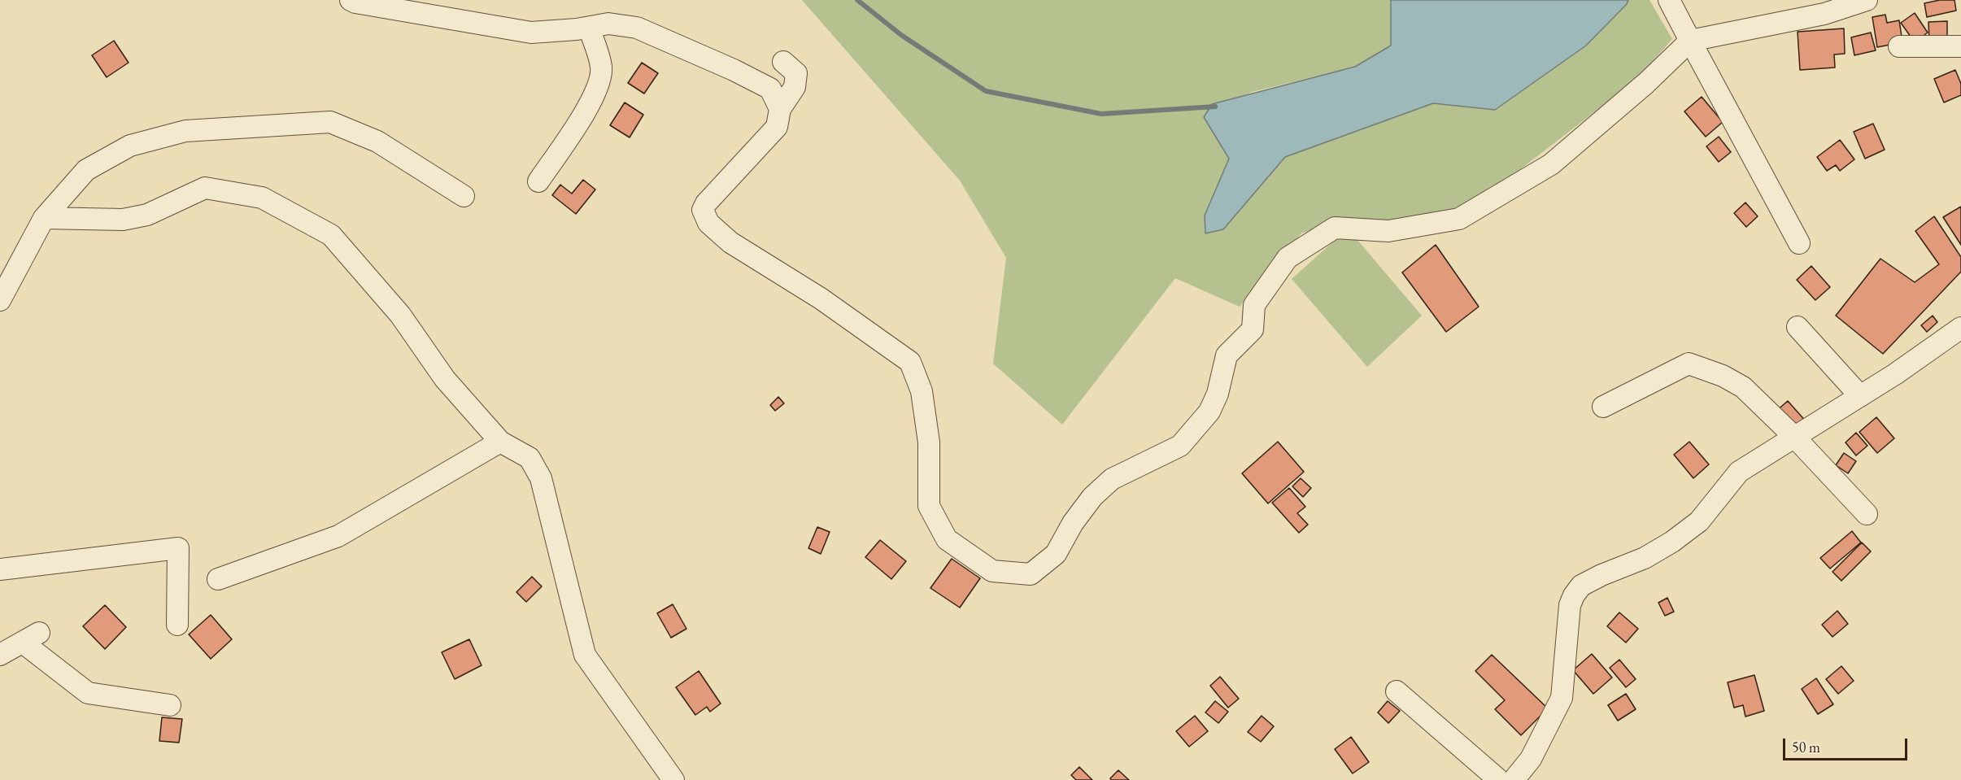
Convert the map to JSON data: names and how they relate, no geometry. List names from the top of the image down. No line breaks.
{"scale_bar":"50 m"}
